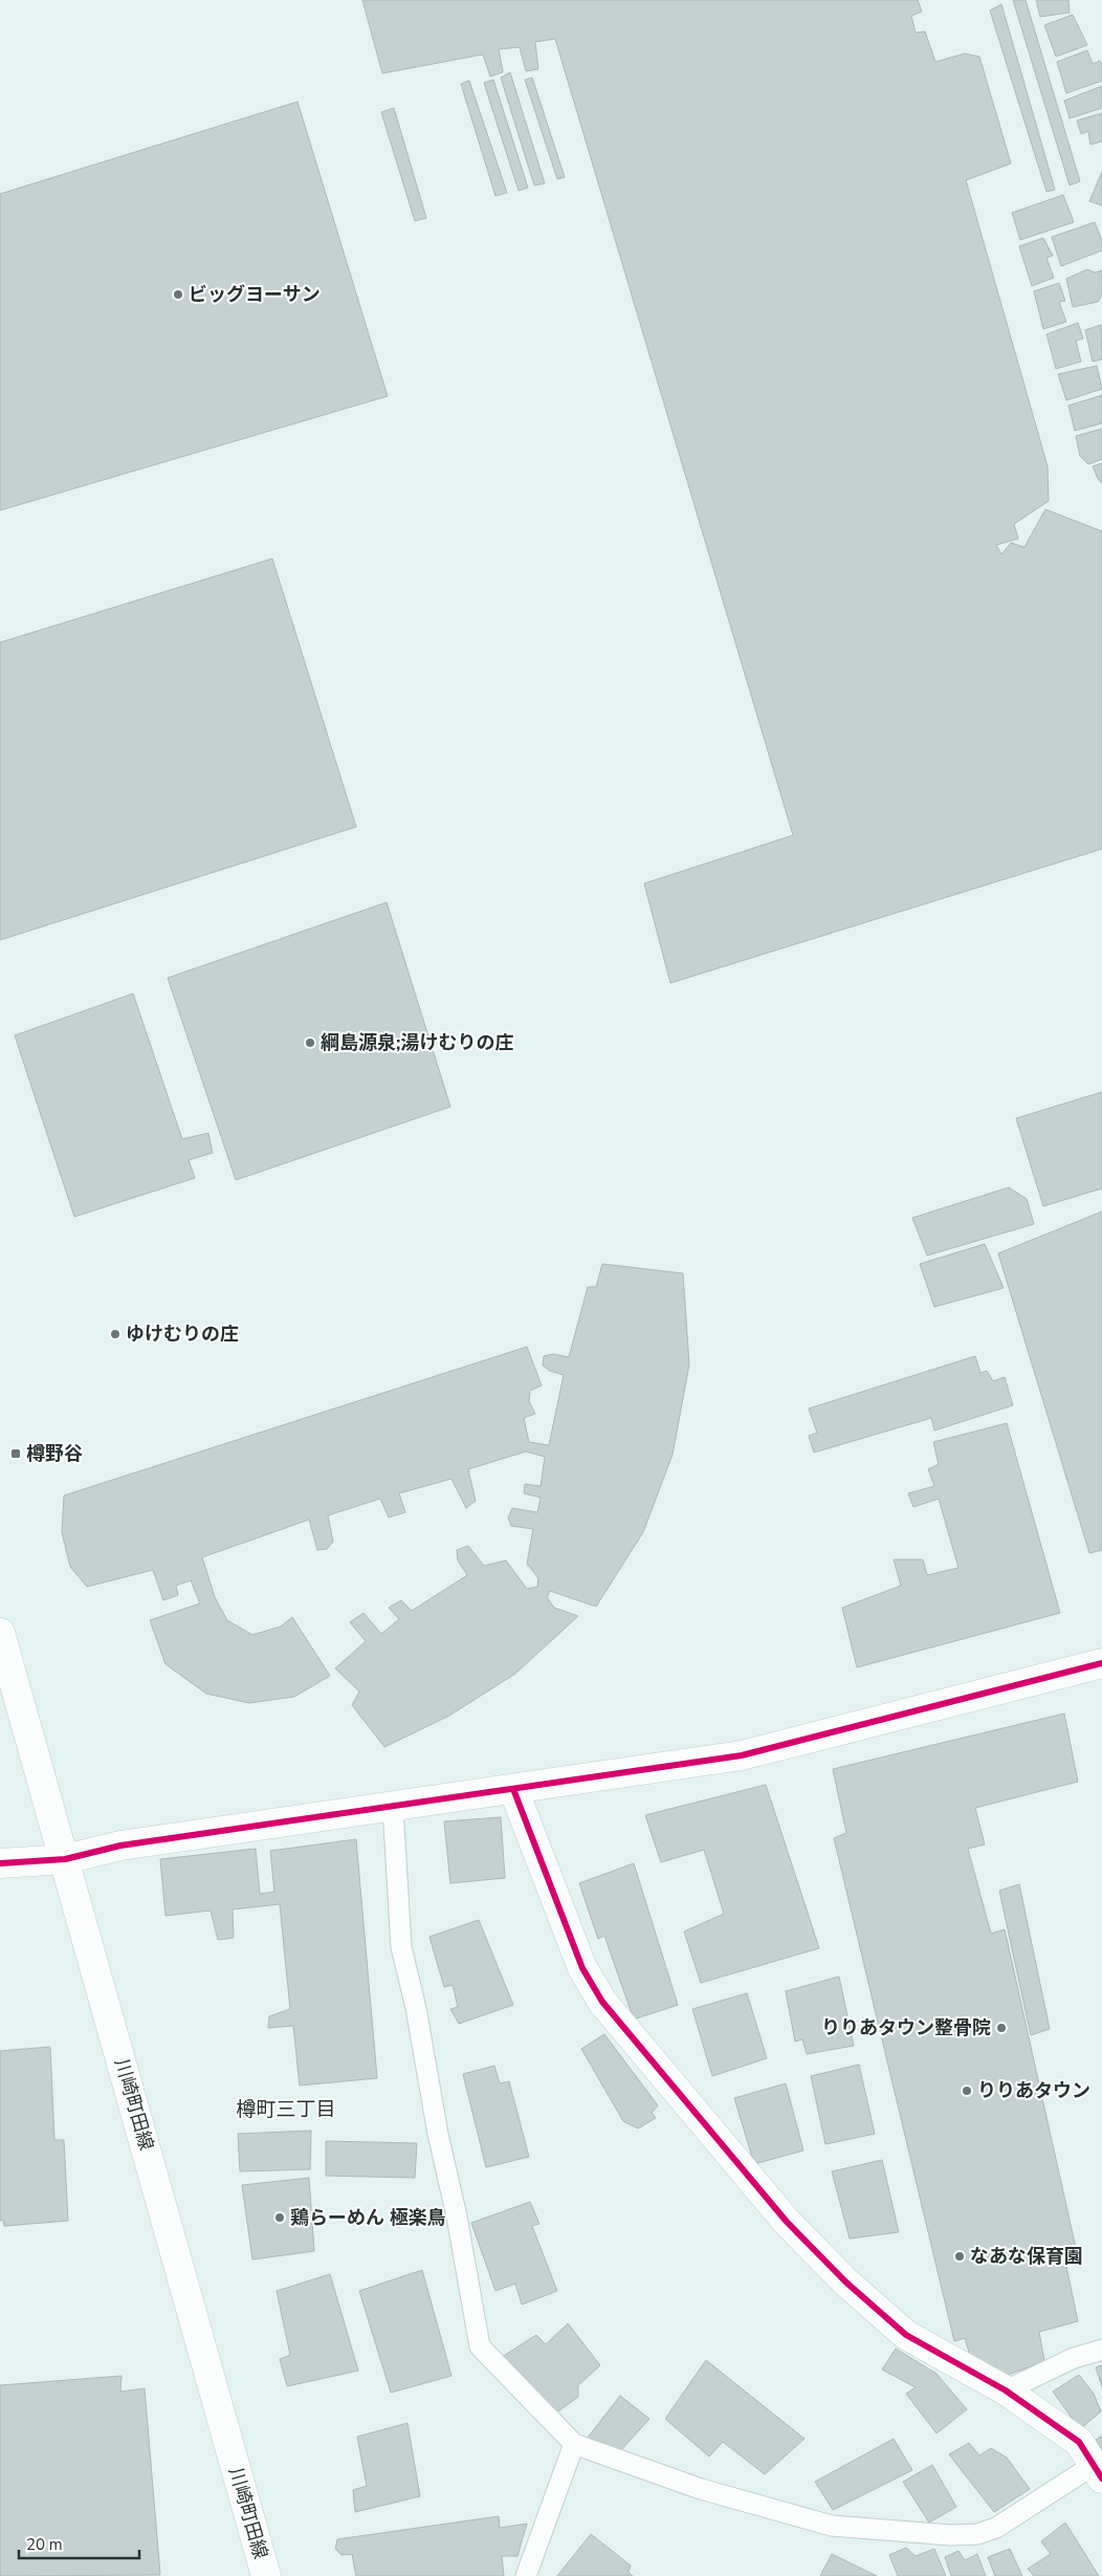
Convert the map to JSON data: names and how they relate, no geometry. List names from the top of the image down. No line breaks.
{"streets":{"street":["川崎町田線"]},"districts":["樽町三丁目"],"places":{"other":["ビッグヨーサン","綱島源泉;湯けむりの庄","ゆけむりの庄","りりあタウン整骨院","りりあタウン","鶏らーめん 極楽鳥","なあな保育園"],"transit":["樽野谷"]},"scale_bar":"20 m"}
